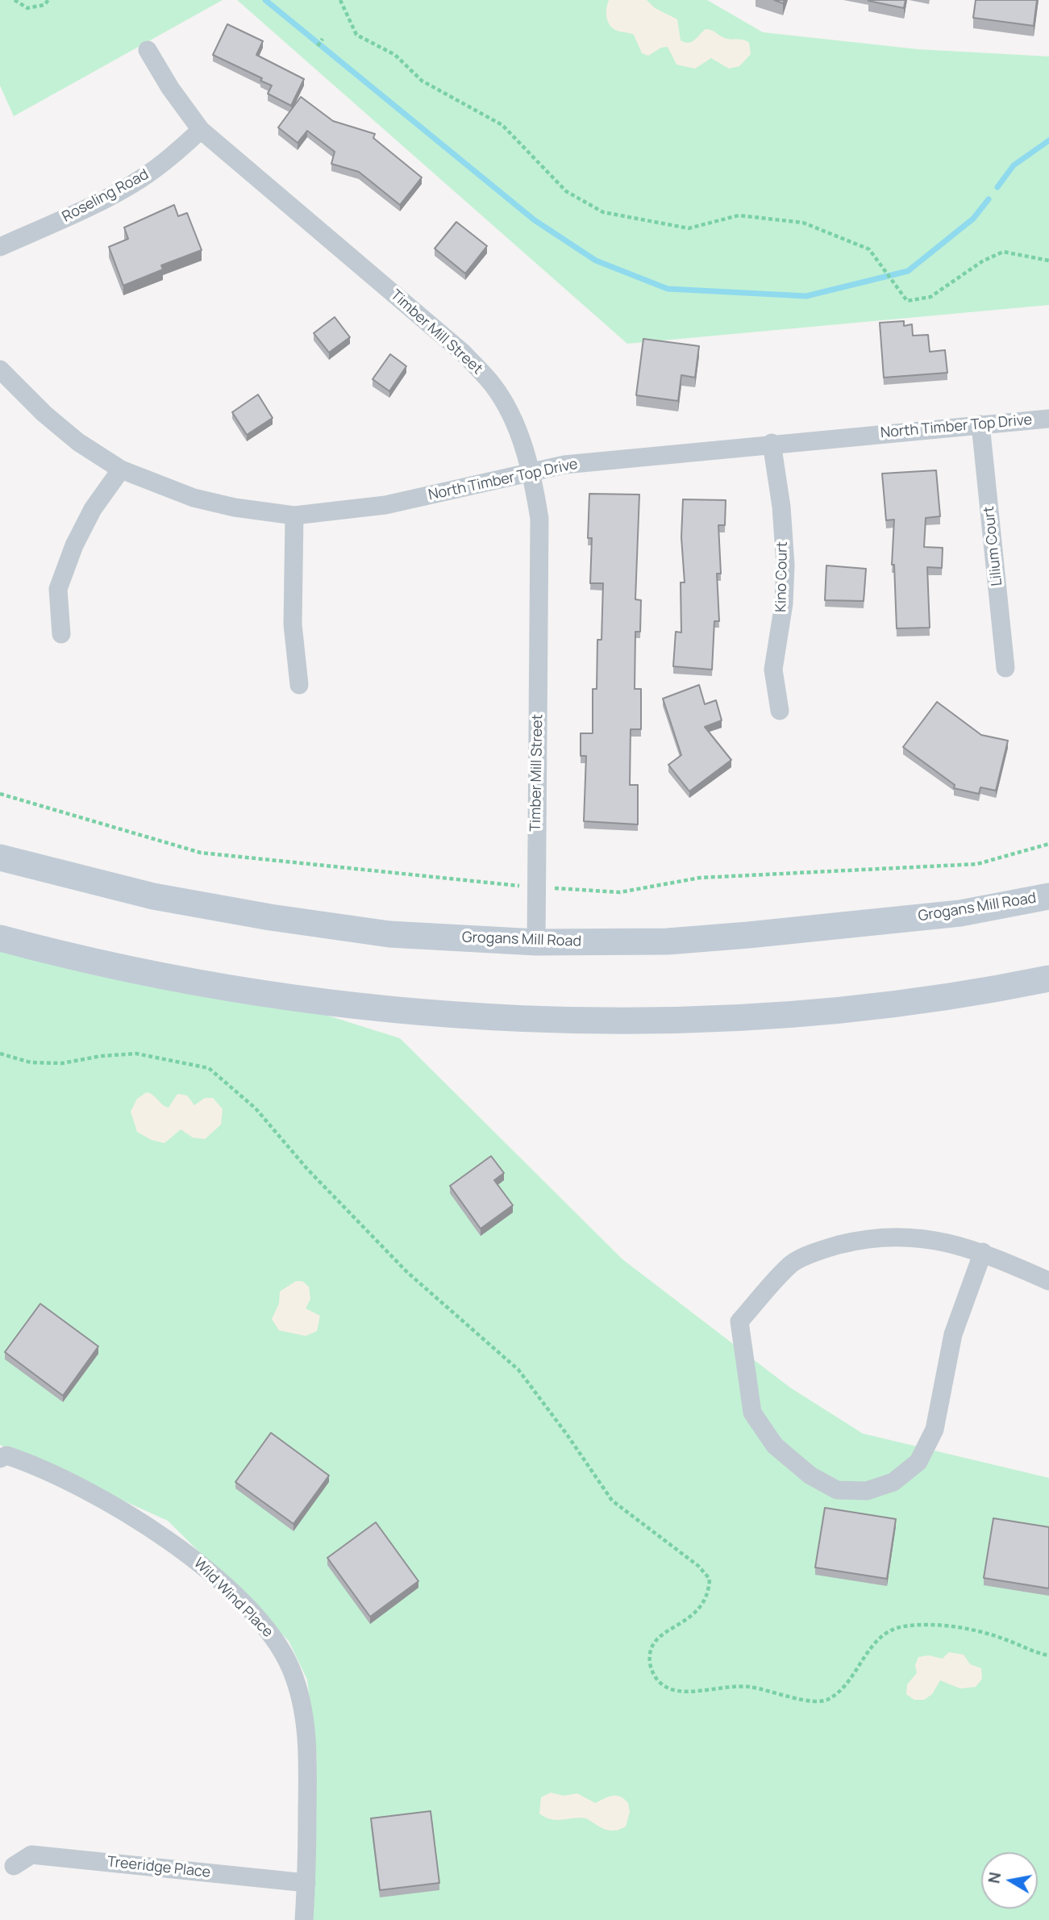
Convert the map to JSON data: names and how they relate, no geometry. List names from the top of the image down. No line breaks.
{"streets":{"main road":["Grogans Mill Road"],"street":["Roseling Road","Timber Mill Street","North Timber Top Drive","Lilium Court","Kino Court","Wild Wind Place","Treeridge Place"]},"crossings":[["Roseling Road","Timber Mill Street"],["Timber Mill Street","North Timber Top Drive"],["Timber Mill Street","Grogans Mill Road"],["North Timber Top Drive","Lilium Court"],["North Timber Top Drive","Kino Court"],["Wild Wind Place","Treeridge Place"]],"north":"left"}
